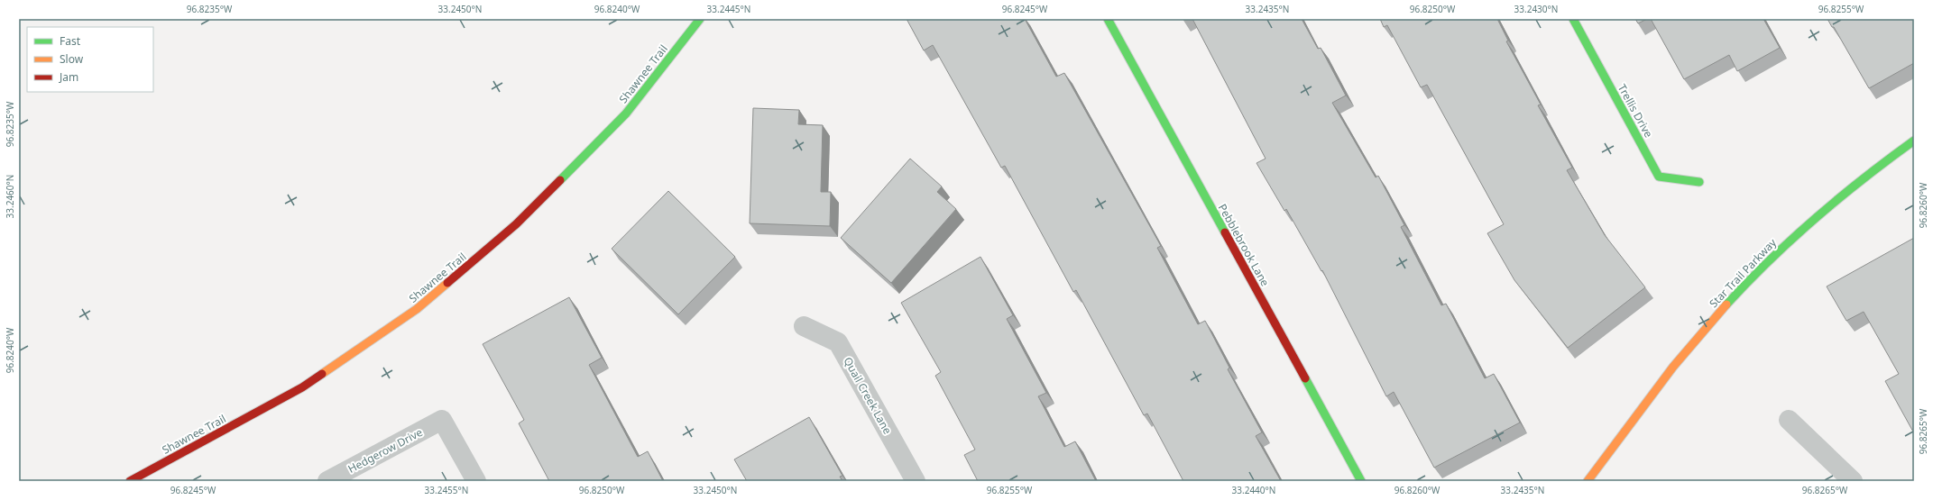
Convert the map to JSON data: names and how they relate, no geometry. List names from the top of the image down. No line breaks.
{"streets":{"street":["Shawnee Trail","Trellis Drive","Pebblebrook Lane","Star Trail Parkway","Quail Creek Lane","Hedgerow Drive"]},"legend":["Fast","Slow","Jam"],"coordinates":["96.8235°W","33.2450°N","96.8240°W","33.2445°N","96.8245°W","33.2435°N","96.8250°W","33.2430°N","96.8255°W","33.2460°N","96.8260°W","96.8265°W","33.2455°N","33.2440°N"]}
